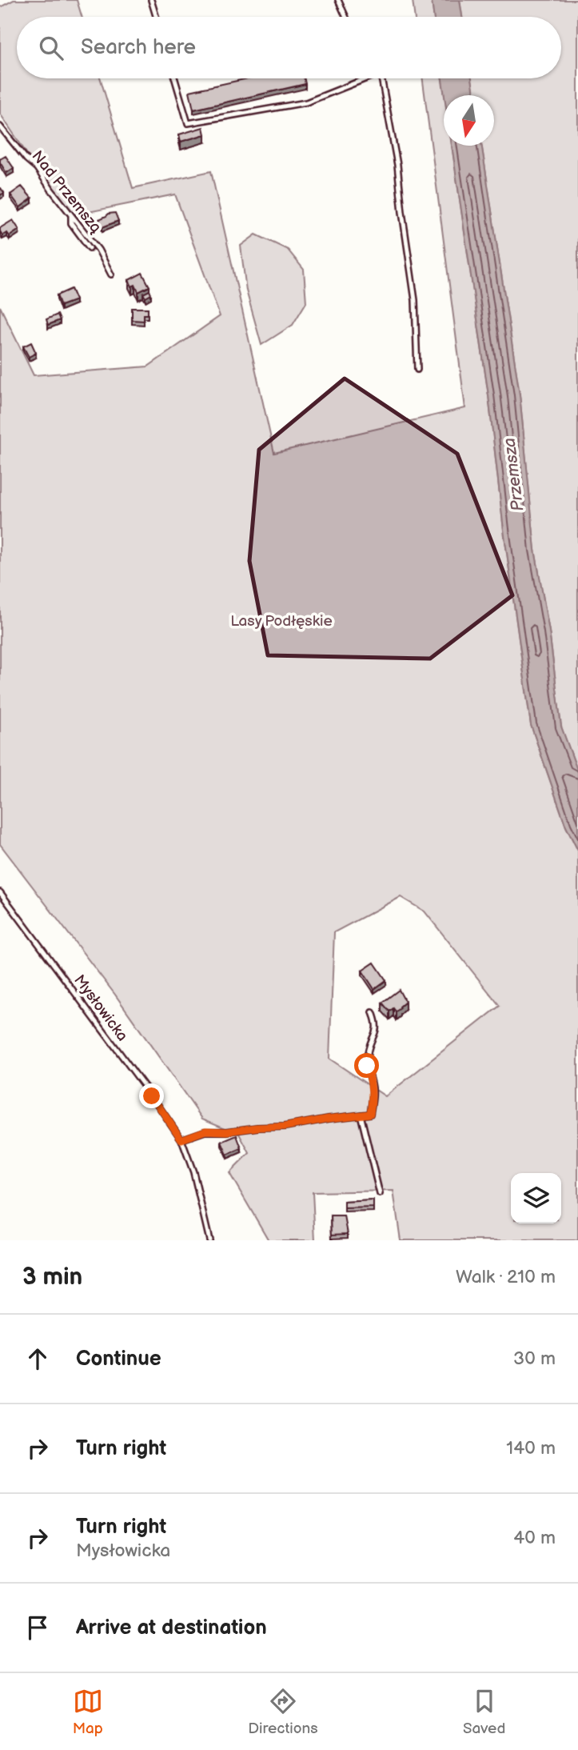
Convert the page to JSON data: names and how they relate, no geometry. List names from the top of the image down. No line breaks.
{"streets":{"lane":["Nad Przemszą","Mysłowicka"]},"water":["Przemsza"],"parks":["Lasy Podłęskie"],"north":"bottom","page":{"search":"Search here","heading":["3 min","Walk · 210 m"],"list":[["Continue","30 m"],["Turn right","140 m"],["Turn right","Mysłowicka","40 m"],"Arrive at destination"],"nav":["Map","Directions","Saved"]}}
